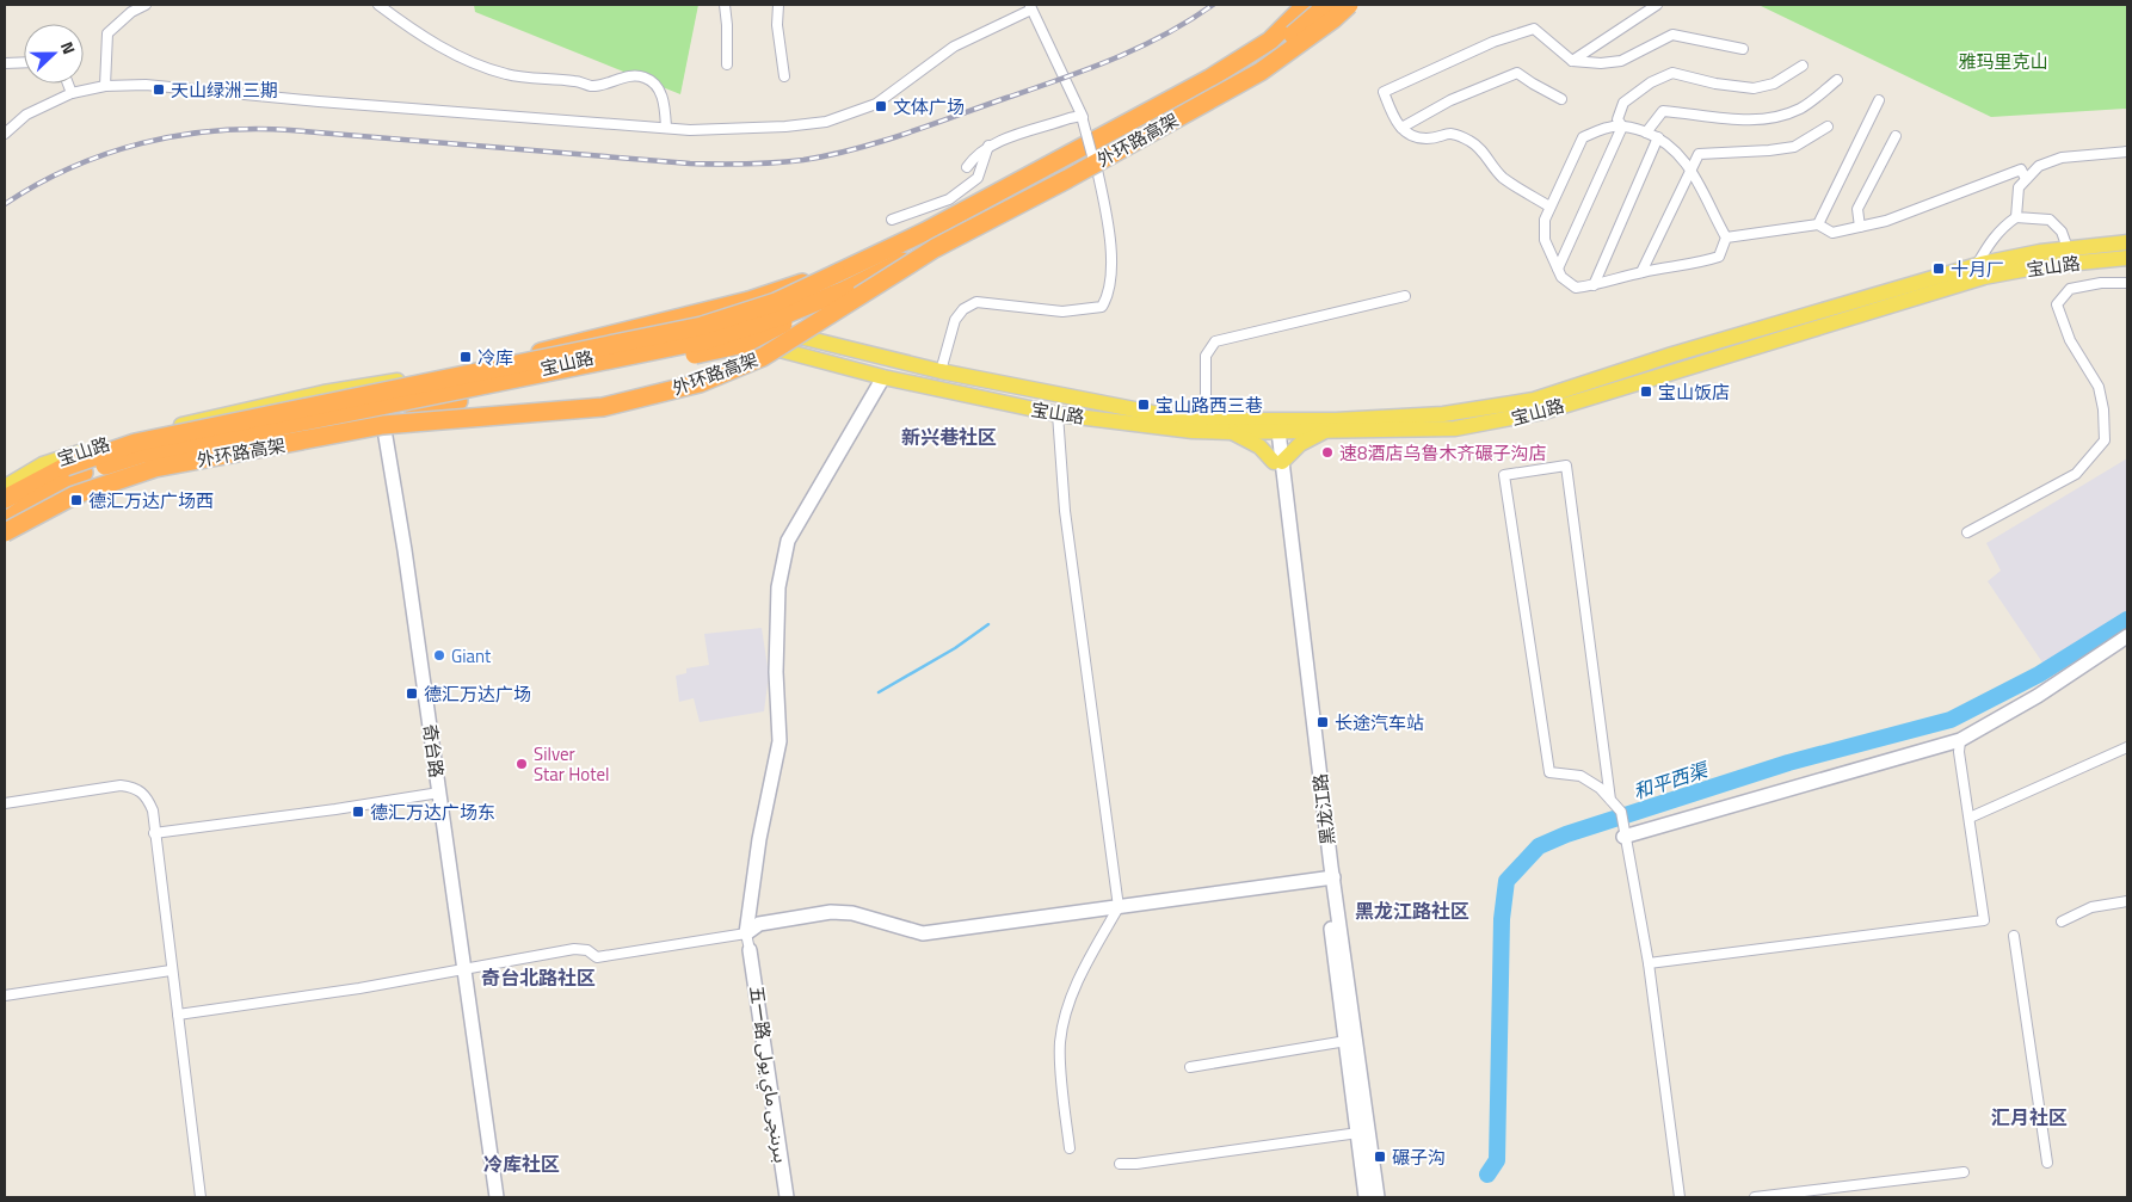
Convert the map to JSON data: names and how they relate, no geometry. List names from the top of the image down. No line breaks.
{"streets":{"highway":["外环路高架"],"main road":["宝山路"],"street":["奇台路","黑龙江路","五一路 بىرىنچى ماي يولى"]},"crossings":[["宝山路","奇台路"],["宝山路","黑龙江路"]],"districts":["新兴巷社区","黑龙江路社区","奇台北路社区","汇月社区","冷库社区"],"water":["和平西渠"],"parks":["雅玛里克山"],"places":{"transit":["天山绿洲三期","文体广场","十月厂","冷库","宝山饭店","宝山路西三巷","德汇万达广场西","德汇万达广场","长途汽车站","德汇万达广场东","碾子沟"],"other":["速8酒店乌鲁木齐碾子沟店","Giant","Silver Star Hotel"]},"north":"right"}
